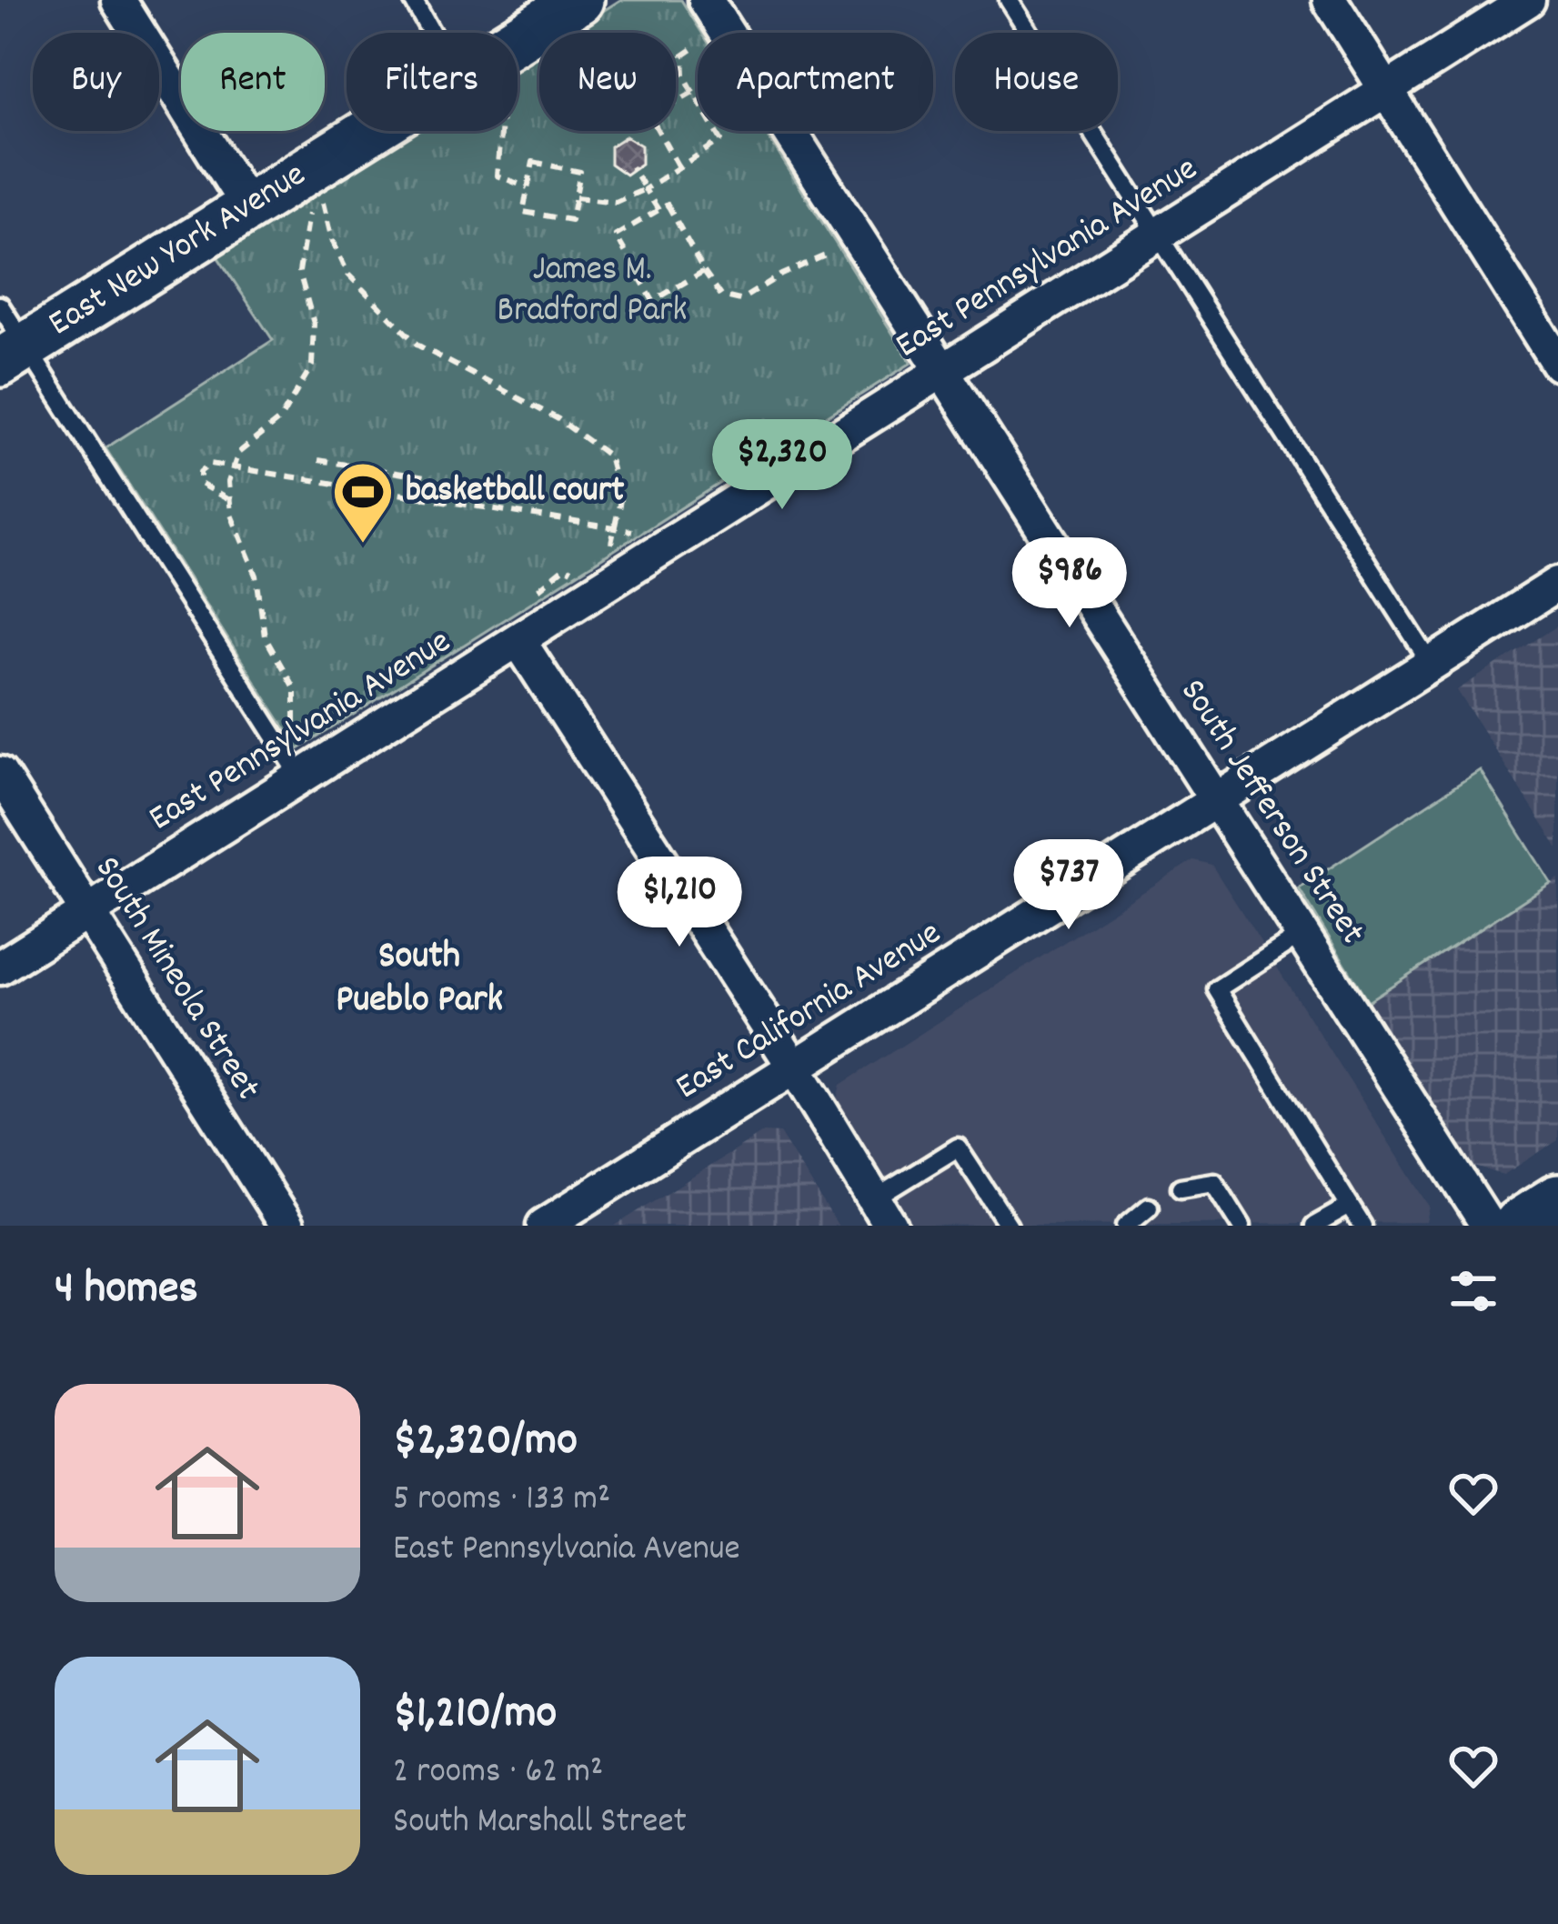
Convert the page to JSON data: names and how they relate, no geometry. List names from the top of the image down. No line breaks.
{"streets":{"street":["East New York Avenue","East Pennsylvania Avenue","South Jefferson Street","South Mineola Street","East California Avenue"]},"crossings":[["East Pennsylvania Avenue","South Jefferson Street"],["East Pennsylvania Avenue","South Mineola Street"],["South Jefferson Street","East California Avenue"]],"districts":["South Pueblo Park"],"parks":["James M. Bradford Park"],"places":{"sports":["basketball court"]},"page":{"chip":["Buy","Rent","Filters","New","Apartment","House"],"price":["$2,320","$986","$737","$1,210"],"heading":"4 homes","list":[{"name":"$2,320/mo","note":"5 rooms · 133 m² · East Pennsylvania Avenue"},{"name":"$1,210/mo","note":"2 rooms · 62 m² · South Marshall Street"}]}}
